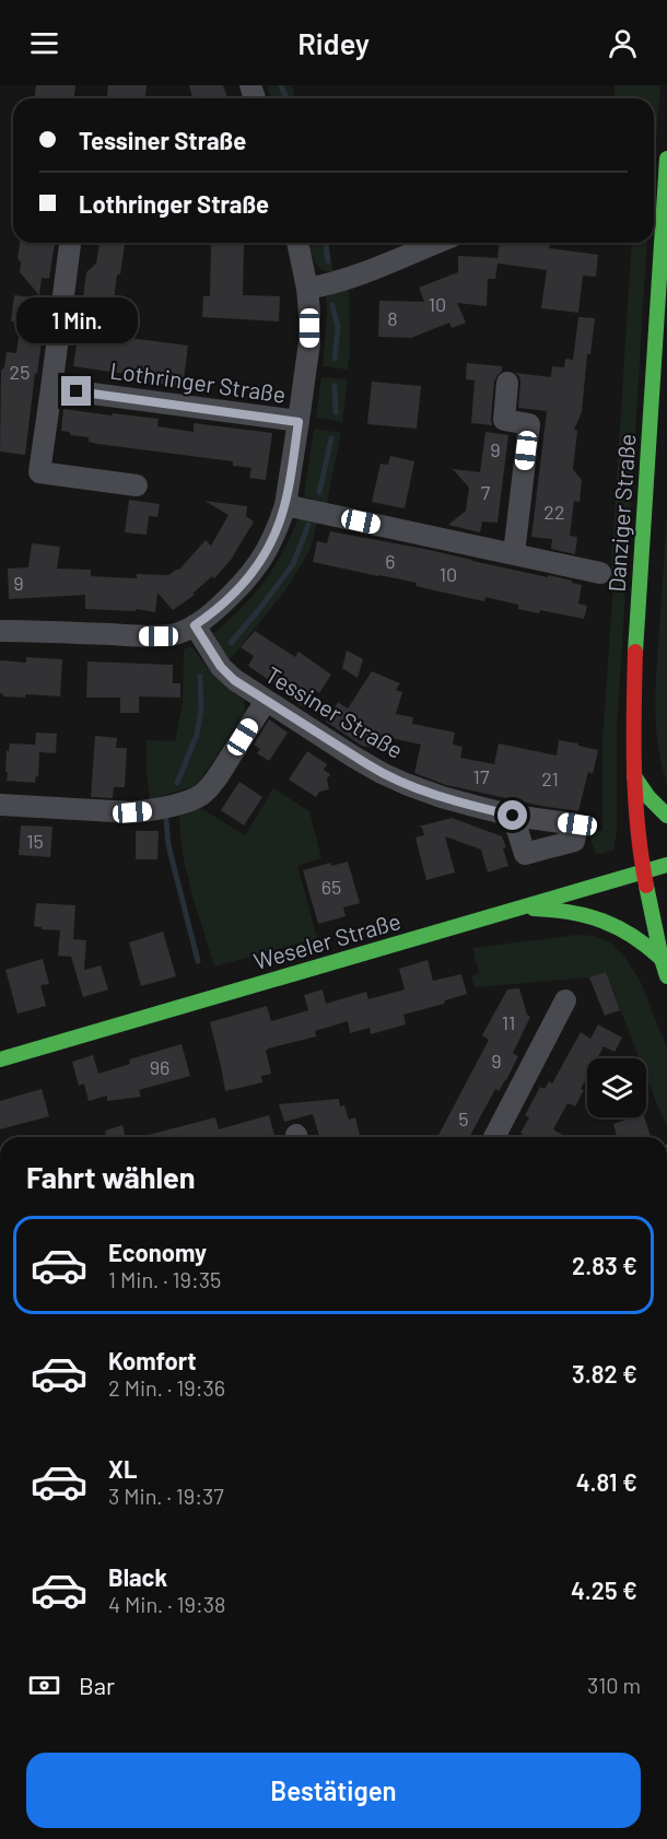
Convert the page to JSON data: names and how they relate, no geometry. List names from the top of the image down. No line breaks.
{"streets":{"main road":["Danziger Straße","Weseler Straße"],"street":["Lothringer Straße","Tessiner Straße"]},"crossings":[["Danziger Straße","Weseler Straße"]],"house_numbers":["10","8","25","9","7","22","6","10","9","17","21","15","65","11","9","96","5"],"page":{"header":"Ridey","banner":["Tessiner Straße","Lothringer Straße"],"bubble":"1 Min.","heading":"Fahrt wählen","list":[{"name":"Economy","note":"1 Min. · 19:35","value":"2.83 €"},{"name":"Komfort","note":"2 Min. · 19:36","value":"3.82 €"},{"name":"XL","note":"3 Min. · 19:37","value":"4.81 €"},{"name":"Black","note":"4 Min. · 19:38","value":"4.25 €"}],"pay":["Bar","310 m"],"buttons":"Bestätigen"}}
